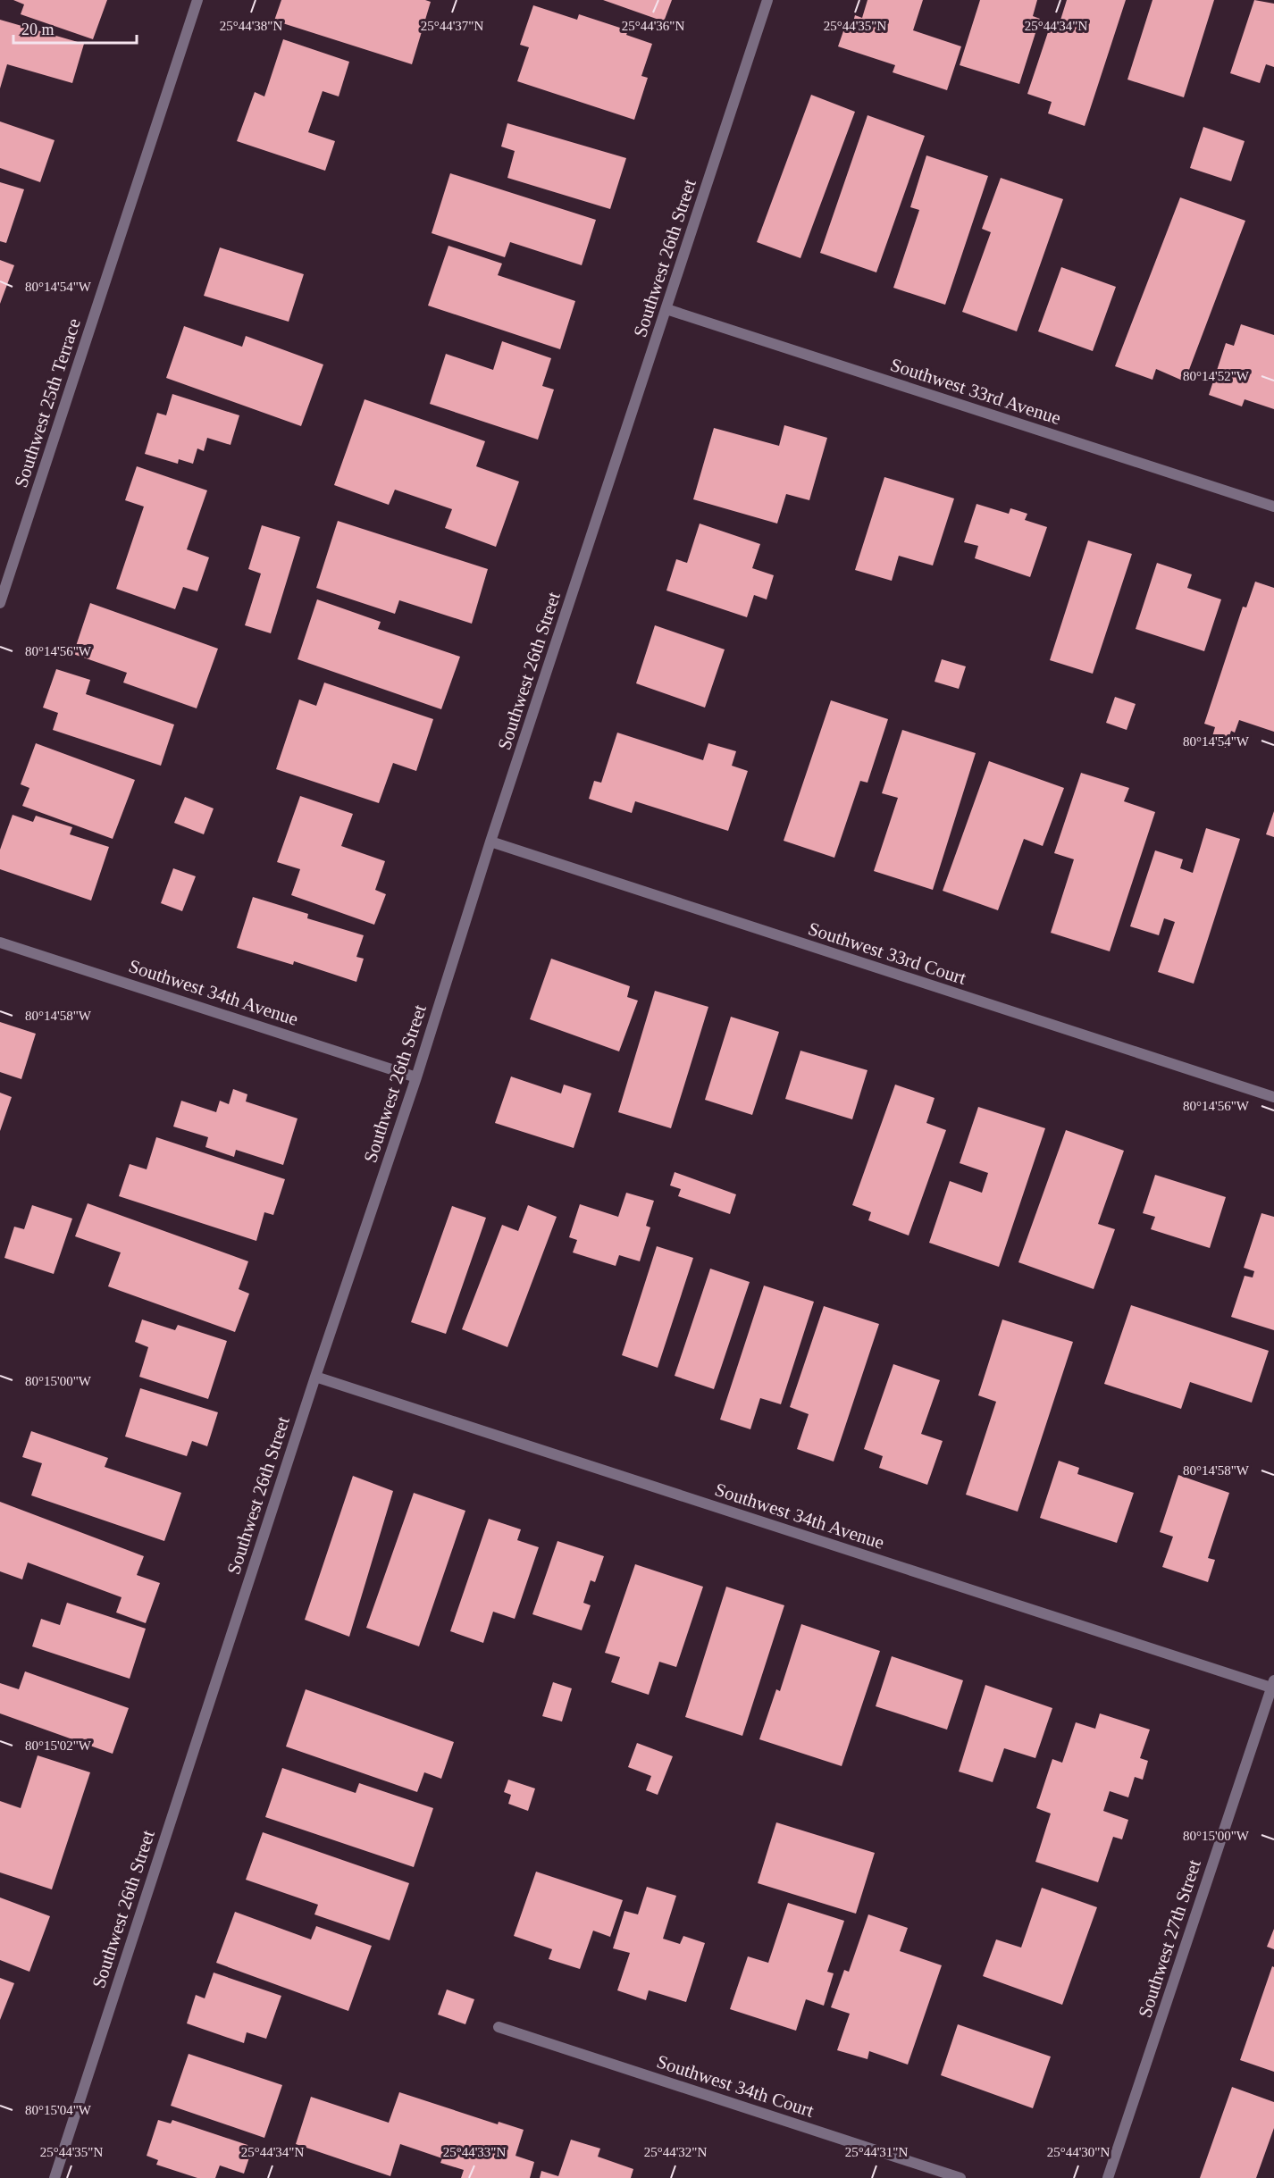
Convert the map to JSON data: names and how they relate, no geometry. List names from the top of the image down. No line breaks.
{"streets":{"street":["Southwest 26th Street","Southwest 33rd Avenue","Southwest 25th Terrace","Southwest 33rd Court","Southwest 34th Avenue","Southwest 27th Street","Southwest 34th Court"]},"crossings":[["Southwest 26th Street","Southwest 33rd Avenue"],["Southwest 26th Street","Southwest 33rd Court"],["Southwest 26th Street","Southwest 34th Avenue"],["Southwest 34th Avenue","Southwest 27th Street"]],"scale_bar":"20 m","coordinates":["25°44'38\"N","25°44'37\"N","25°44'36\"N","25°44'35\"N","25°44'34\"N","80°14'54\"W","80°14'52\"W","80°14'56\"W","80°14'58\"W","80°15'00\"W","80°15'02\"W","80°15'04\"W","25°44'33\"N","25°44'32\"N","25°44'31\"N","25°44'30\"N"]}
